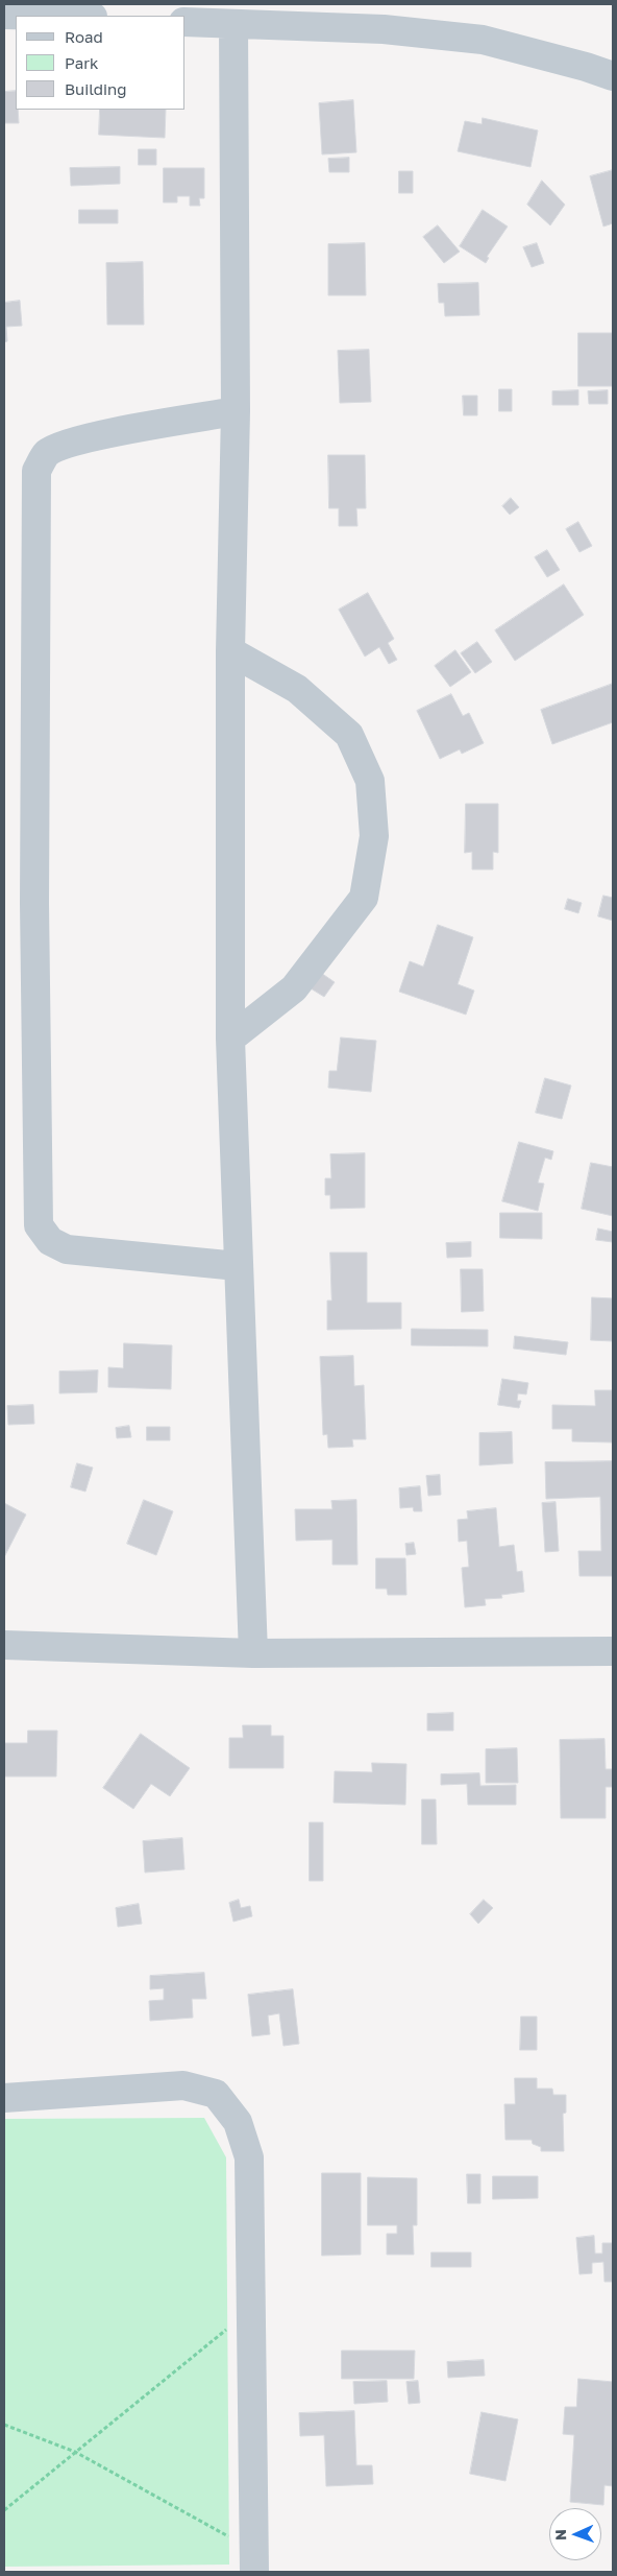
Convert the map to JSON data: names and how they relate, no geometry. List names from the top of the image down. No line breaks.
{"legend":["Road","Park","Building"],"north":"left"}
